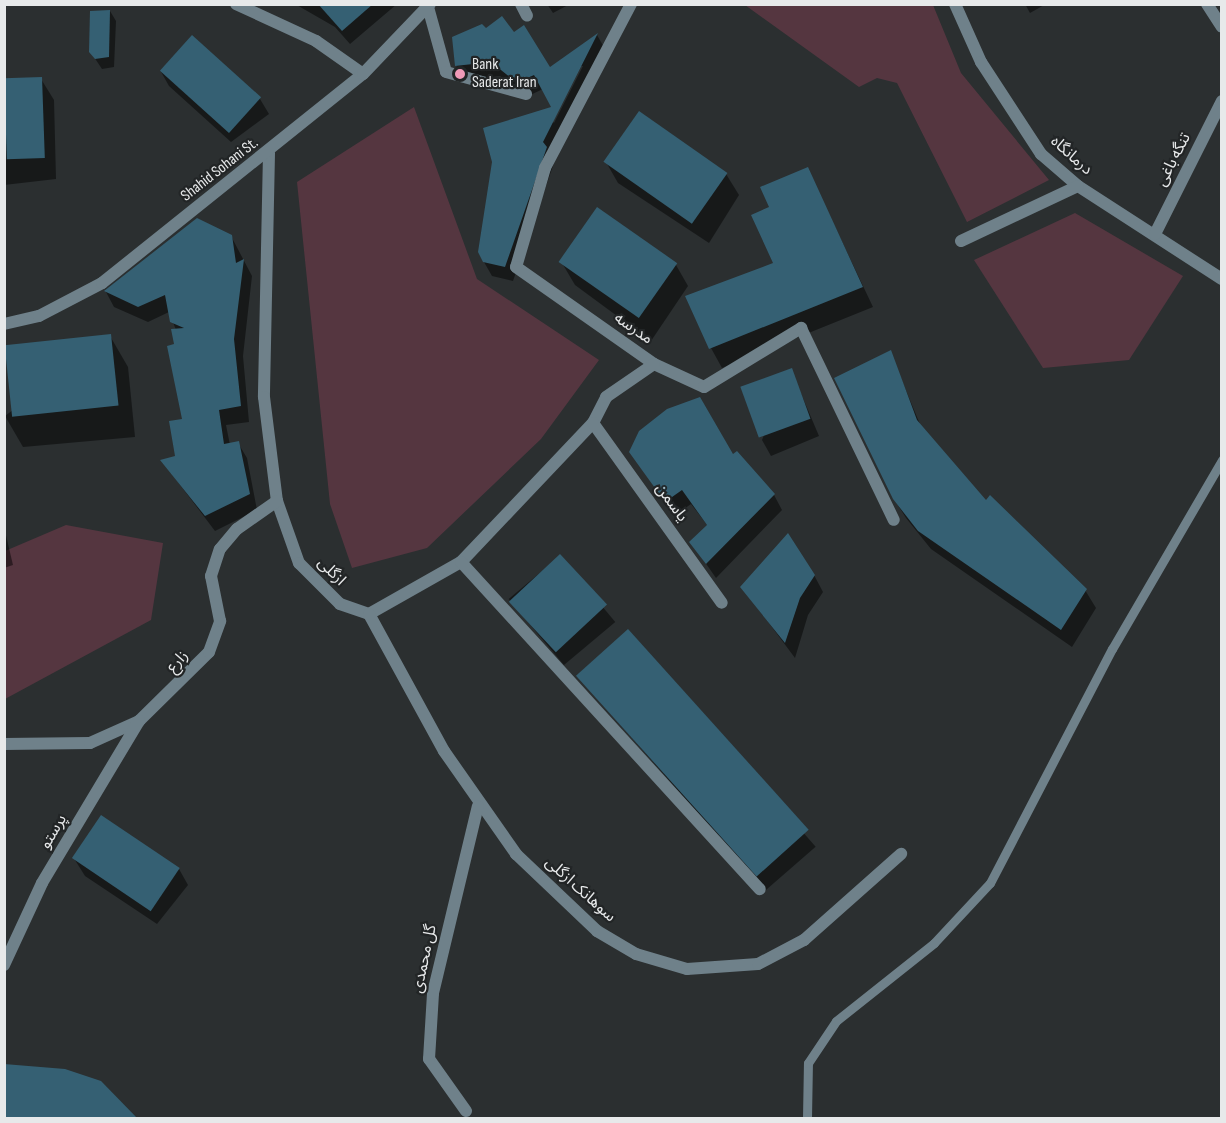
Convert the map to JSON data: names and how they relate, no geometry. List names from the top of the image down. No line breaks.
{"streets":{"street":["درمانگاه","تنگه باغی","Shahid Sohani St.","مدرسه","یاسمن","ازگلی","زارع","پرستو","سوهانک ازگلی","گل محمدی"]},"crossings":[["درمانگاه","تنگه باغی"],["Shahid Sohani St.","ازگلی"],["ازگلی","زارع"],["ازگلی","سوهانک ازگلی"],["زارع","پرستو"],["سوهانک ازگلی","گل محمدی"]],"places":["Bank Saderat Iran"]}
